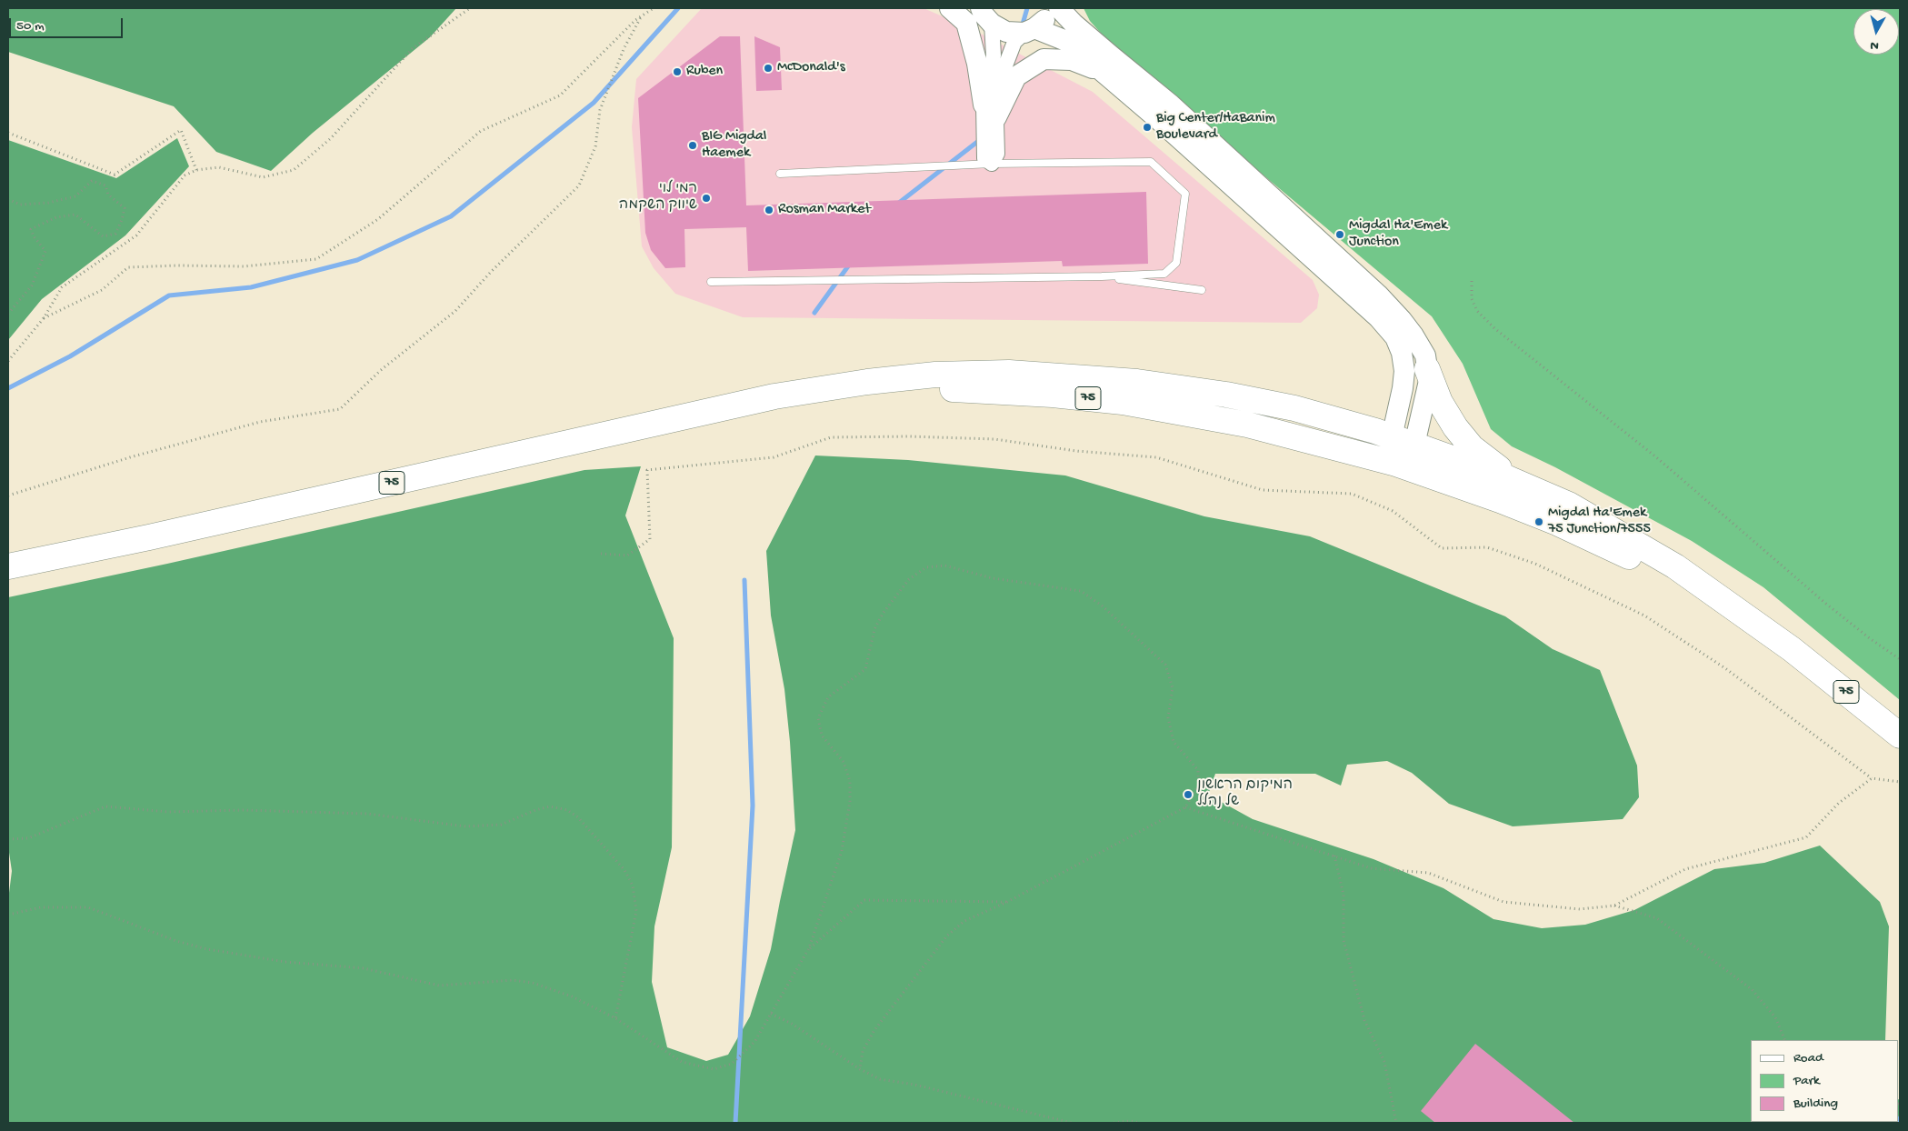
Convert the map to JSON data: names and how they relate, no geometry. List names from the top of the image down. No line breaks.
{"streets":{"highway":["75"]},"places":["McDonald's","Ruben","Big Center/HaBanim Boulevard","BIG Migdal Haemek","רמי לוי שיווק השקמה","Rosman Market","Migdal Ha'Emek Junction","Migdal Ha'Emek 75 Junction/7555","המיקום הראשון של נהלל"],"legend":["Road","Park","Building"],"scale_bar":"50 m","north":"bottom"}
